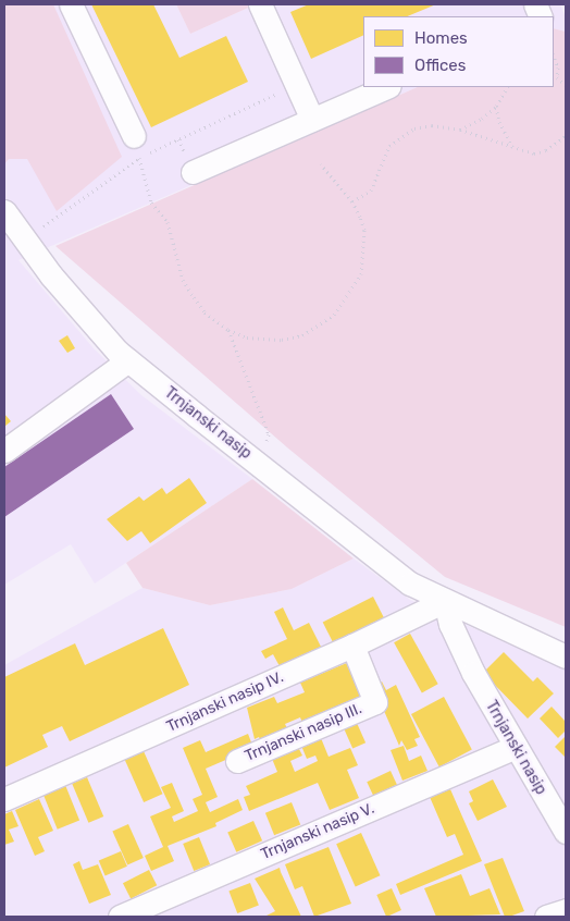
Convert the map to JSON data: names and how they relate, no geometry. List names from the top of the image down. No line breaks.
{"streets":{"street":["Trnjanski nasip","Trnjanski nasip IV.","Trnjanski nasip III.","Trnjanski nasip V."]},"crossings":[["Trnjanski nasip","Trnjanski nasip IV."],["Trnjanski nasip","Trnjanski nasip V."],["Trnjanski nasip IV.","Trnjanski nasip III."]],"legend":["Homes","Offices"]}
